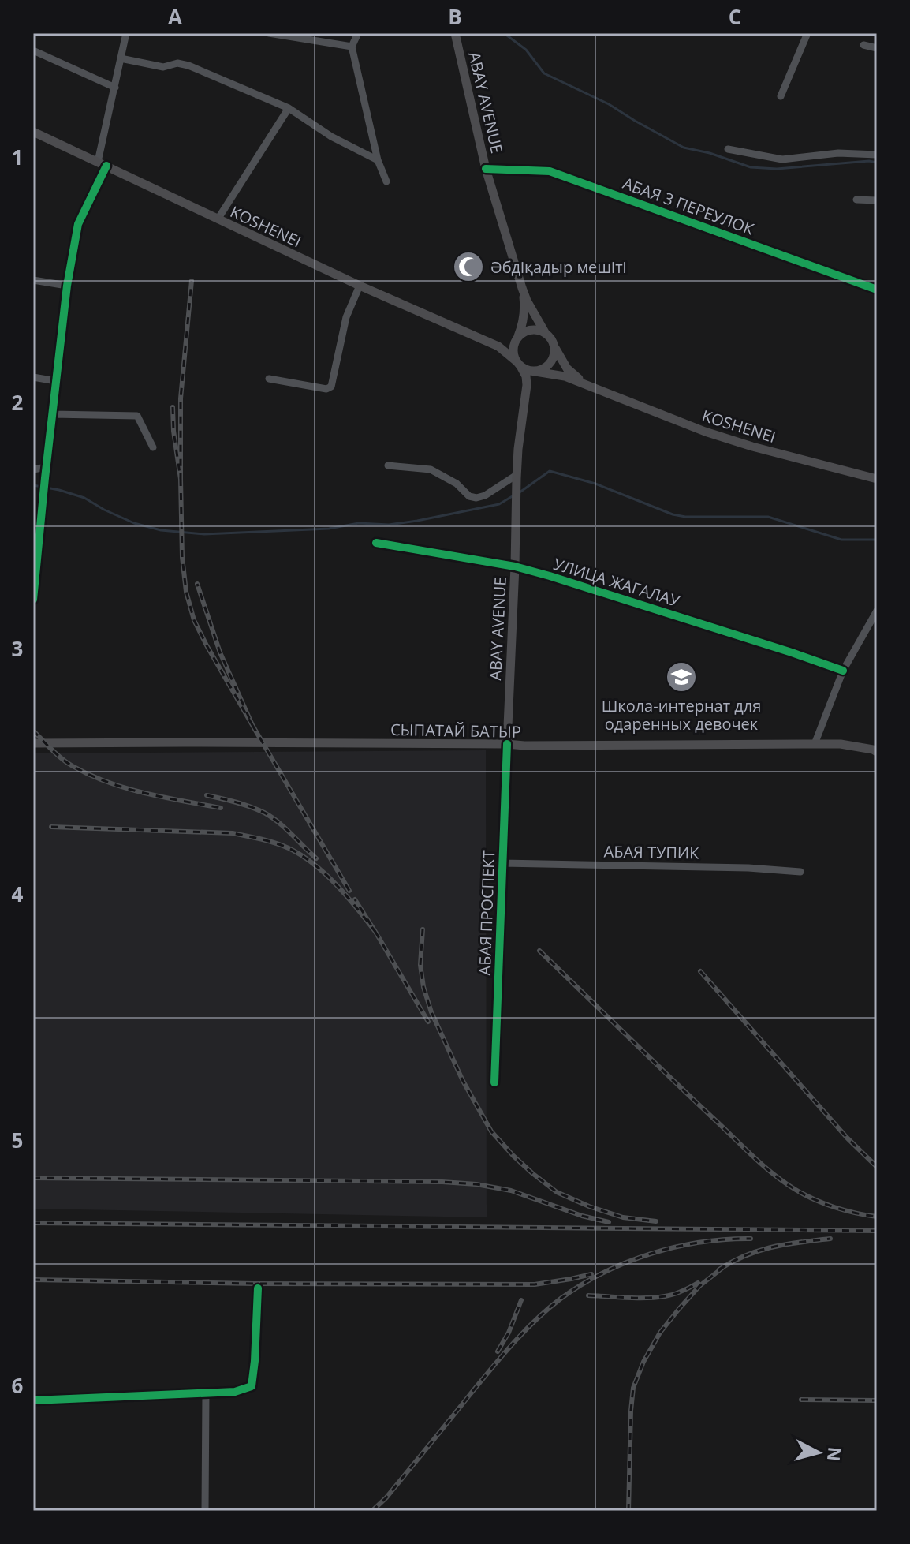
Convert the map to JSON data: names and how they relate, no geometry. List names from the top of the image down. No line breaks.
{"streets":{"main road":["ABAY AVENUE","KOSHENEI","СЫПАТАЙ БАТЫР"],"street":["АБАЯ 3 ПЕРЕУЛОК","УЛИЦА ЖАГАЛАУ","АБАЯ ТУПИК","АБАЯ ПРОСПЕКТ"]},"crossings":[["ABAY AVENUE","АБАЯ 3 ПЕРЕУЛОК"],["ABAY AVENUE","УЛИЦА ЖАГАЛАУ"],["ABAY AVENUE","СЫПАТАЙ БАТЫР"],["ABAY AVENUE","АБАЯ ПРОСПЕКТ"],["СЫПАТАЙ БАТЫР","АБАЯ ПРОСПЕКТ"],["АБАЯ ТУПИК","АБАЯ ПРОСПЕКТ"]],"places":{"mosque":["Әбдіқадыр мешіті"],"school or university":["Школа-интернат для одаренных девочек"]},"north":"right","grid":{"columns":["A","B","C"],"rows":["1","2","3","4","5","6"]}}
